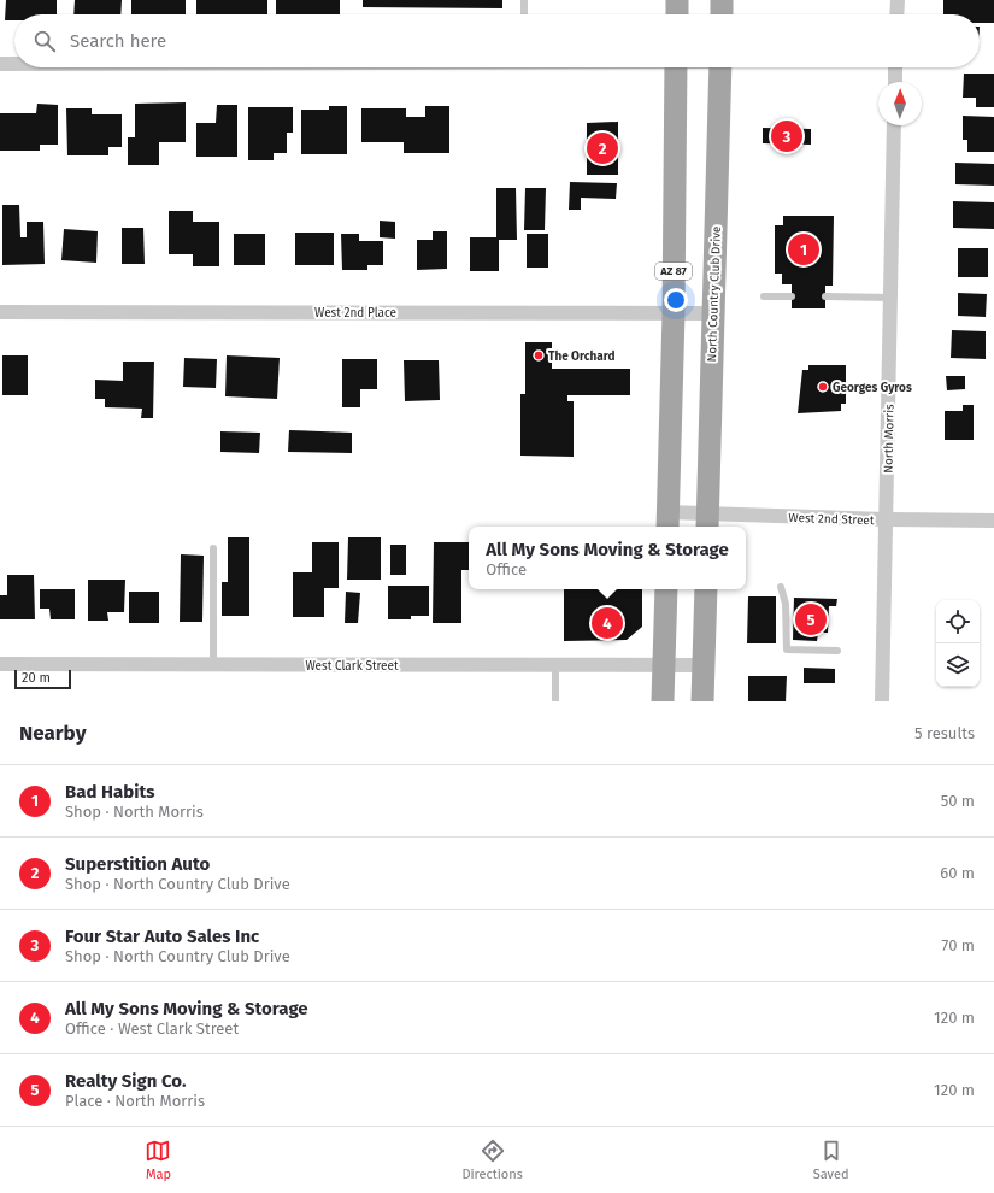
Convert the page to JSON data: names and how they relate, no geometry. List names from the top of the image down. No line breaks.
{"streets":{"main road":["AZ 87","North Country Club Drive"],"street":["West 2nd Place","North Morris","West 2nd Street","West Clark Street"]},"crossings":[["AZ 87","West 2nd Place"],["AZ 87","West 2nd Street"],["North Country Club Drive","West 2nd Place"],["North Country Club Drive","West 2nd Street"],["North Morris","West 2nd Street"]],"places":["The Orchard","Georges Gyros"],"scale_bar":"20 m","north":"top","page":{"search":"Search here","pins":["3","2","1","5","4"],"popup":["All My Sons Moving & Storage","Office"],"scale":"20 m","heading":["Nearby","5 results"],"list":[{"mark":"1","name":"Bad Habits","note":"Shop · North Morris","value":"50 m"},{"mark":"2","name":"Superstition Auto","note":"Shop · North Country Club Drive","value":"60 m"},{"mark":"3","name":"Four Star Auto Sales Inc","note":"Shop · North Country Club Drive","value":"70 m"},{"mark":"4","name":"All My Sons Moving & Storage","note":"Office · West Clark Street","value":"120 m"},{"mark":"5","name":"Realty Sign Co.","note":"Place · North Morris","value":"120 m"}],"nav":["Map","Directions","Saved"]}}
